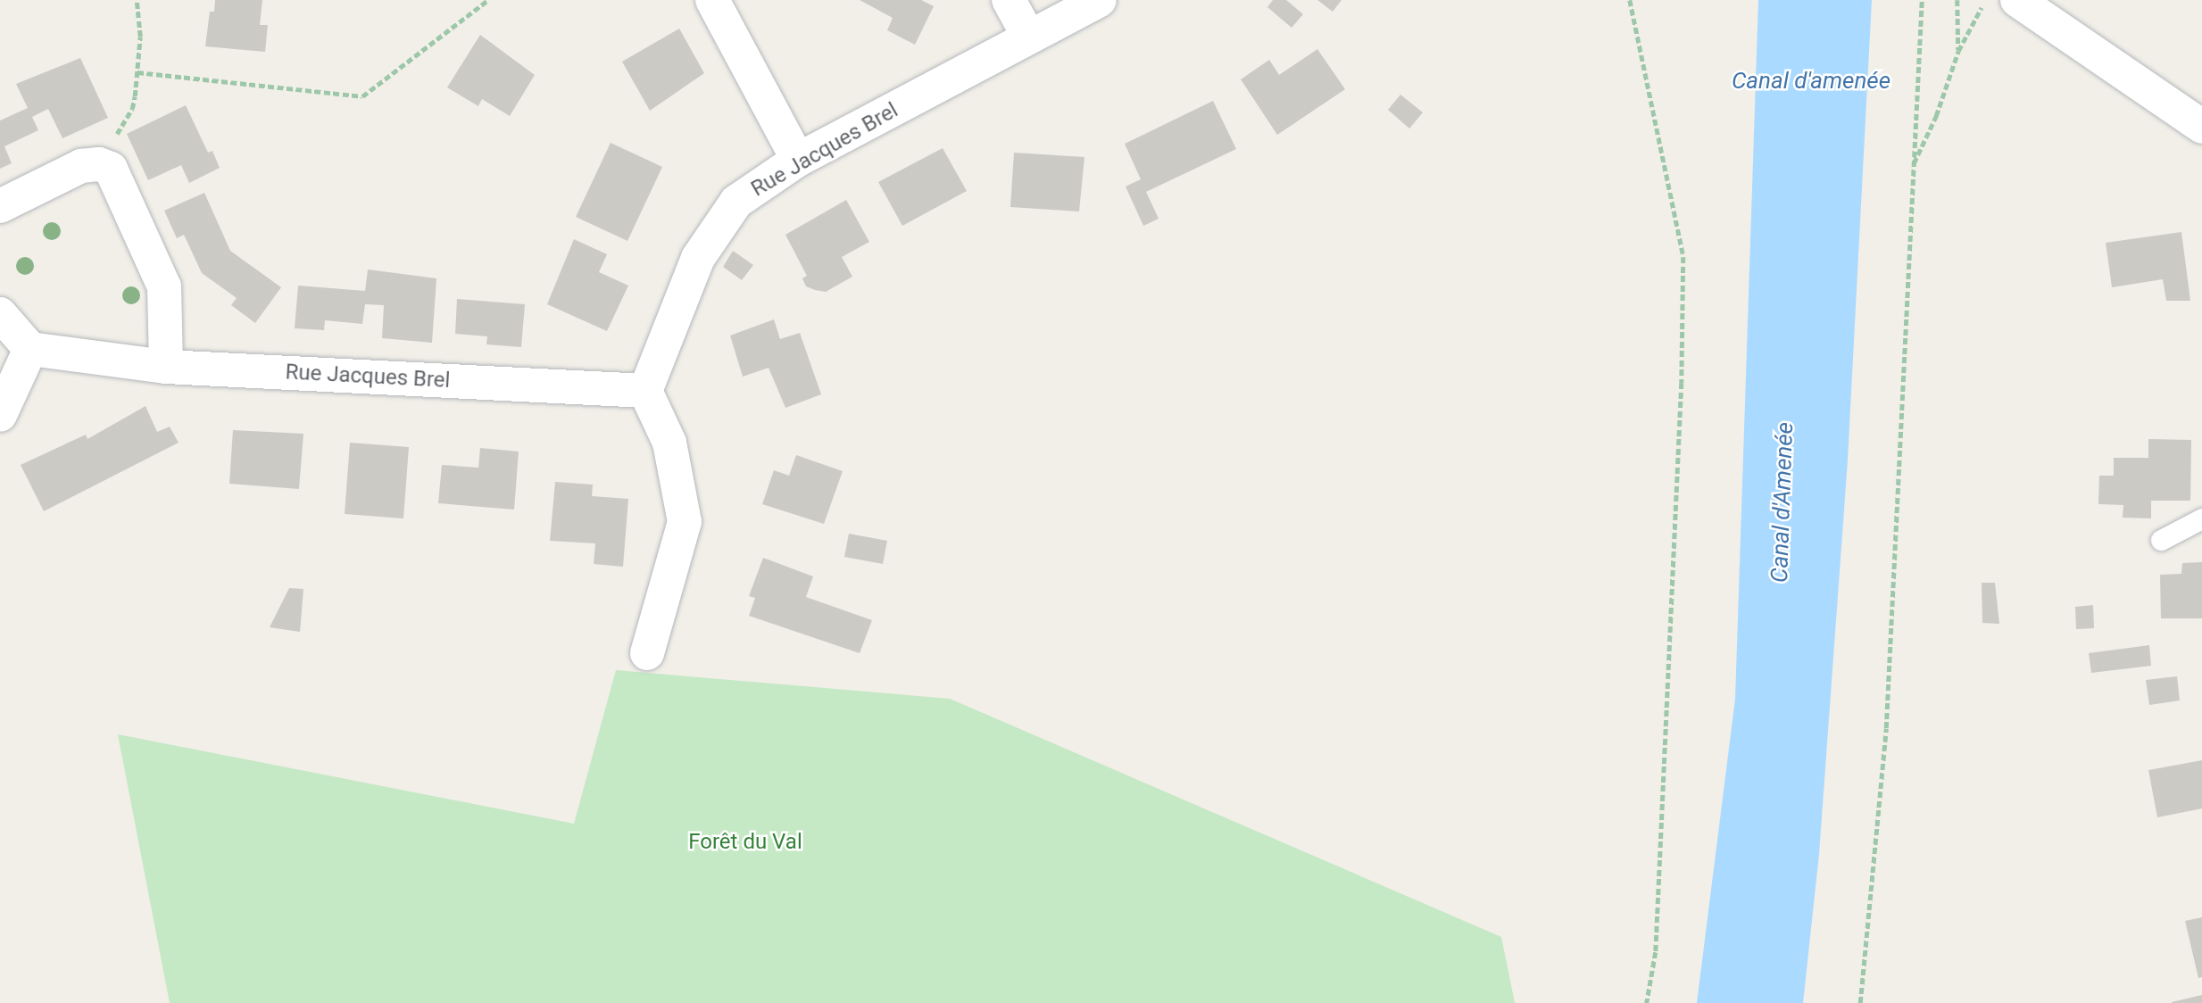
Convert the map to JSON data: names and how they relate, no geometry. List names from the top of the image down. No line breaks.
{"streets":{"street":["Rue Jacques Brel"]},"water":["Canal d'amenée","Canal d'Amenée"],"parks":["Forêt du Val"]}
